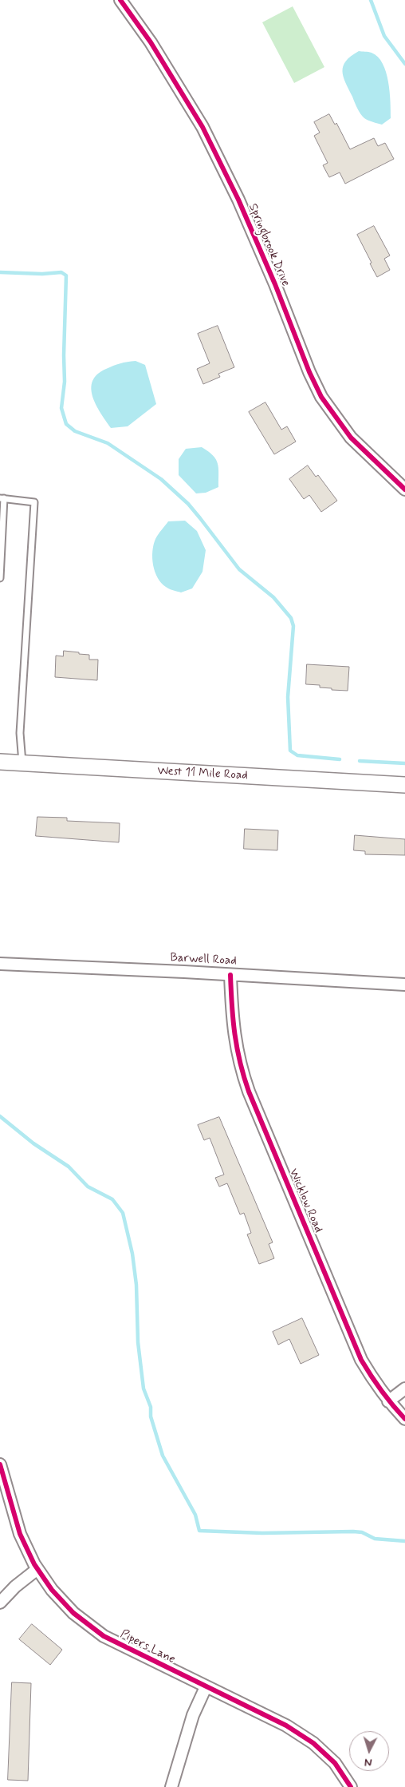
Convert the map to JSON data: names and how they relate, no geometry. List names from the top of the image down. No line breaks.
{"streets":{"street":["Springbrook Drive","West 11 Mile Road","Barwell Road","Wicklow Road","Pipers Lane"]},"crossings":[["Barwell Road","Wicklow Road"]],"north":"bottom"}
